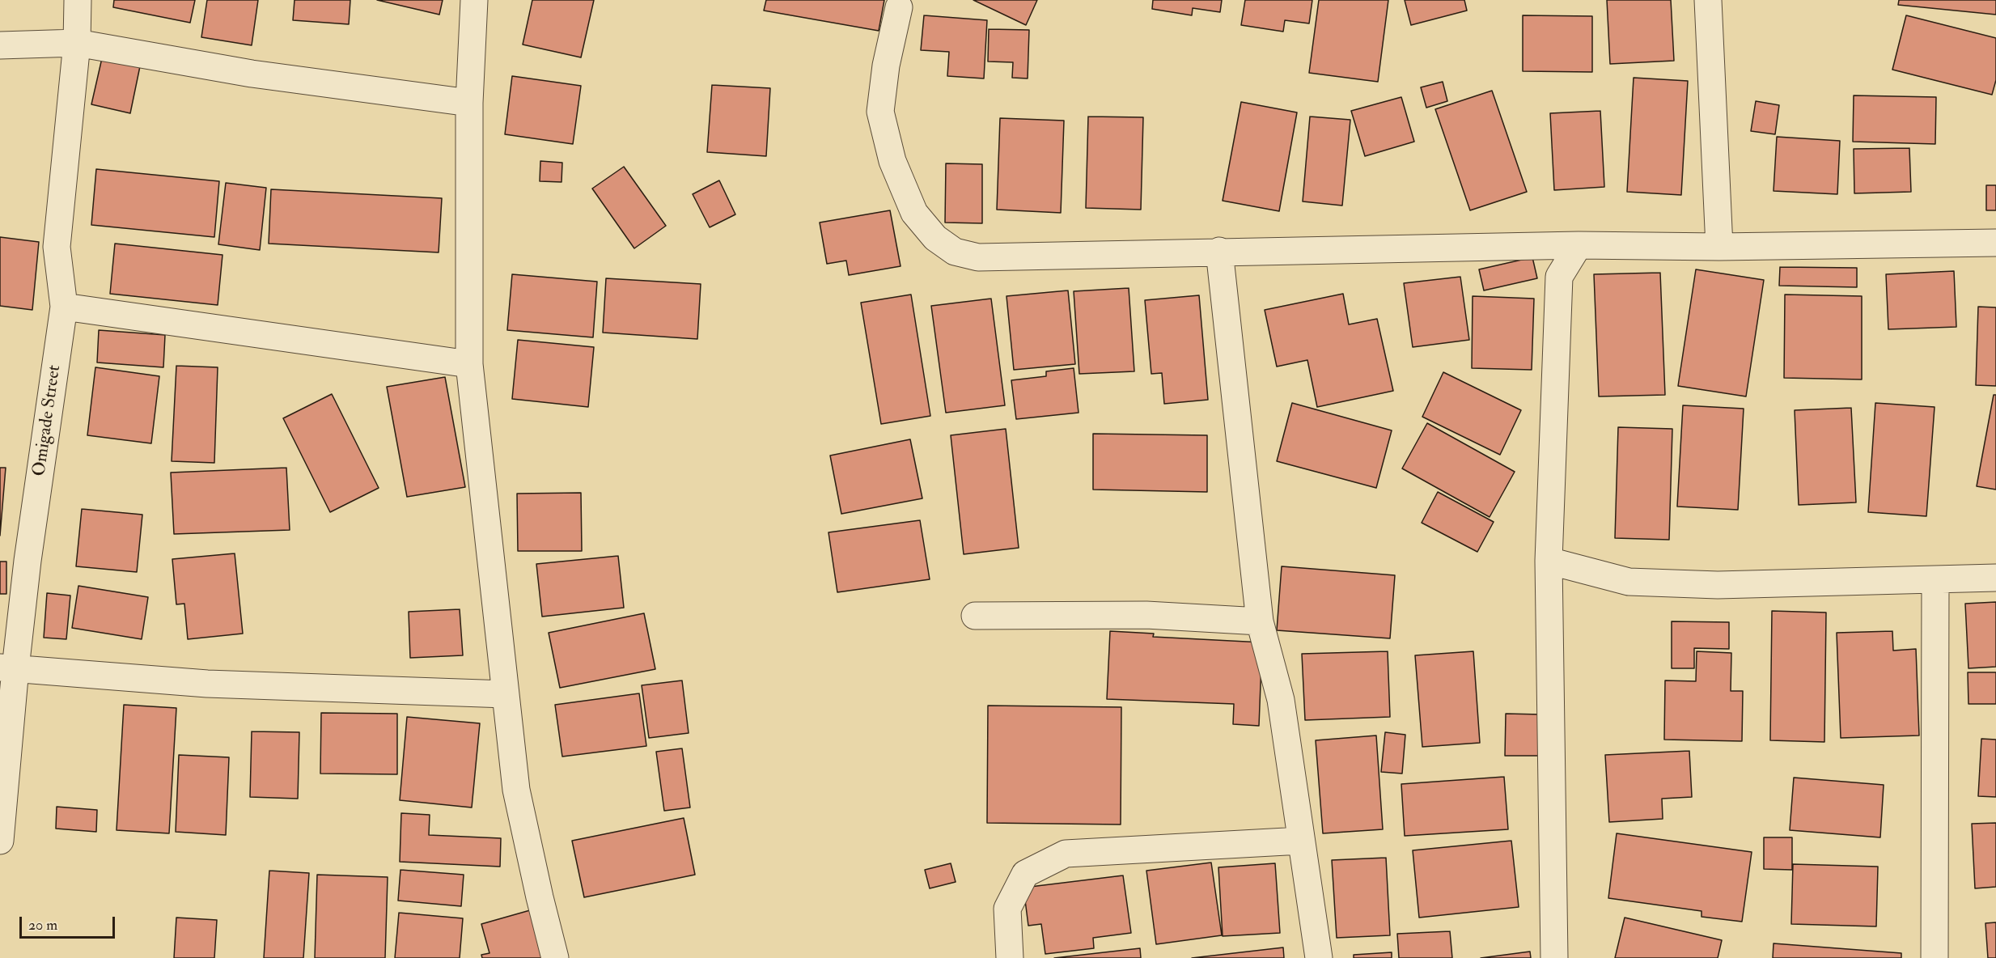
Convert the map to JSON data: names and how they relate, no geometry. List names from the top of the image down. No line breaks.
{"streets":{"street":["Omigade Street"]},"scale_bar":"20 m"}
